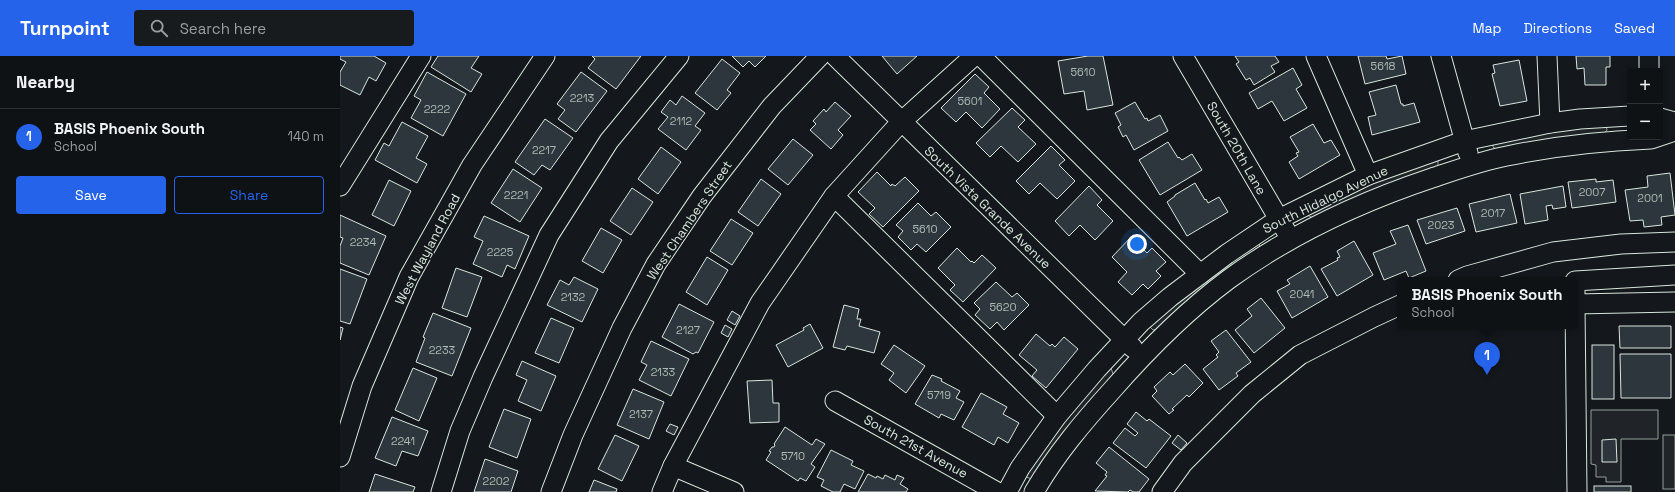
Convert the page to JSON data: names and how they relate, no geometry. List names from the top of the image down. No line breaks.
{"streets":{"street":["South 20th Lane","South Hidalgo Avenue","South Vista Grande Avenue","West Chambers Street","West Wayland Road","South 21st Avenue"]},"crossings":[["South 20th Lane","South Hidalgo Avenue"],["South Hidalgo Avenue","South Vista Grande Avenue"]],"house_numbers":["5618","5610","2213","5601","2222","2112","2217","2007","2221","2001","2017","2023","5610","2234","2225","2041","2132","5620","2127","2233","2133","5719","2137","2241","5710","2202"],"page":{"header":"Turnpoint","search":"Search here","nav":["Map","Directions","Saved"],"heading":"Nearby","map_buttons":["+","−"],"list":[{"mark":"1","name":"BASIS Phoenix South","note":"School","value":"140 m"}],"buttons":["Save","Share"],"popup":["BASIS Phoenix South","School"],"pins":"1"}}
